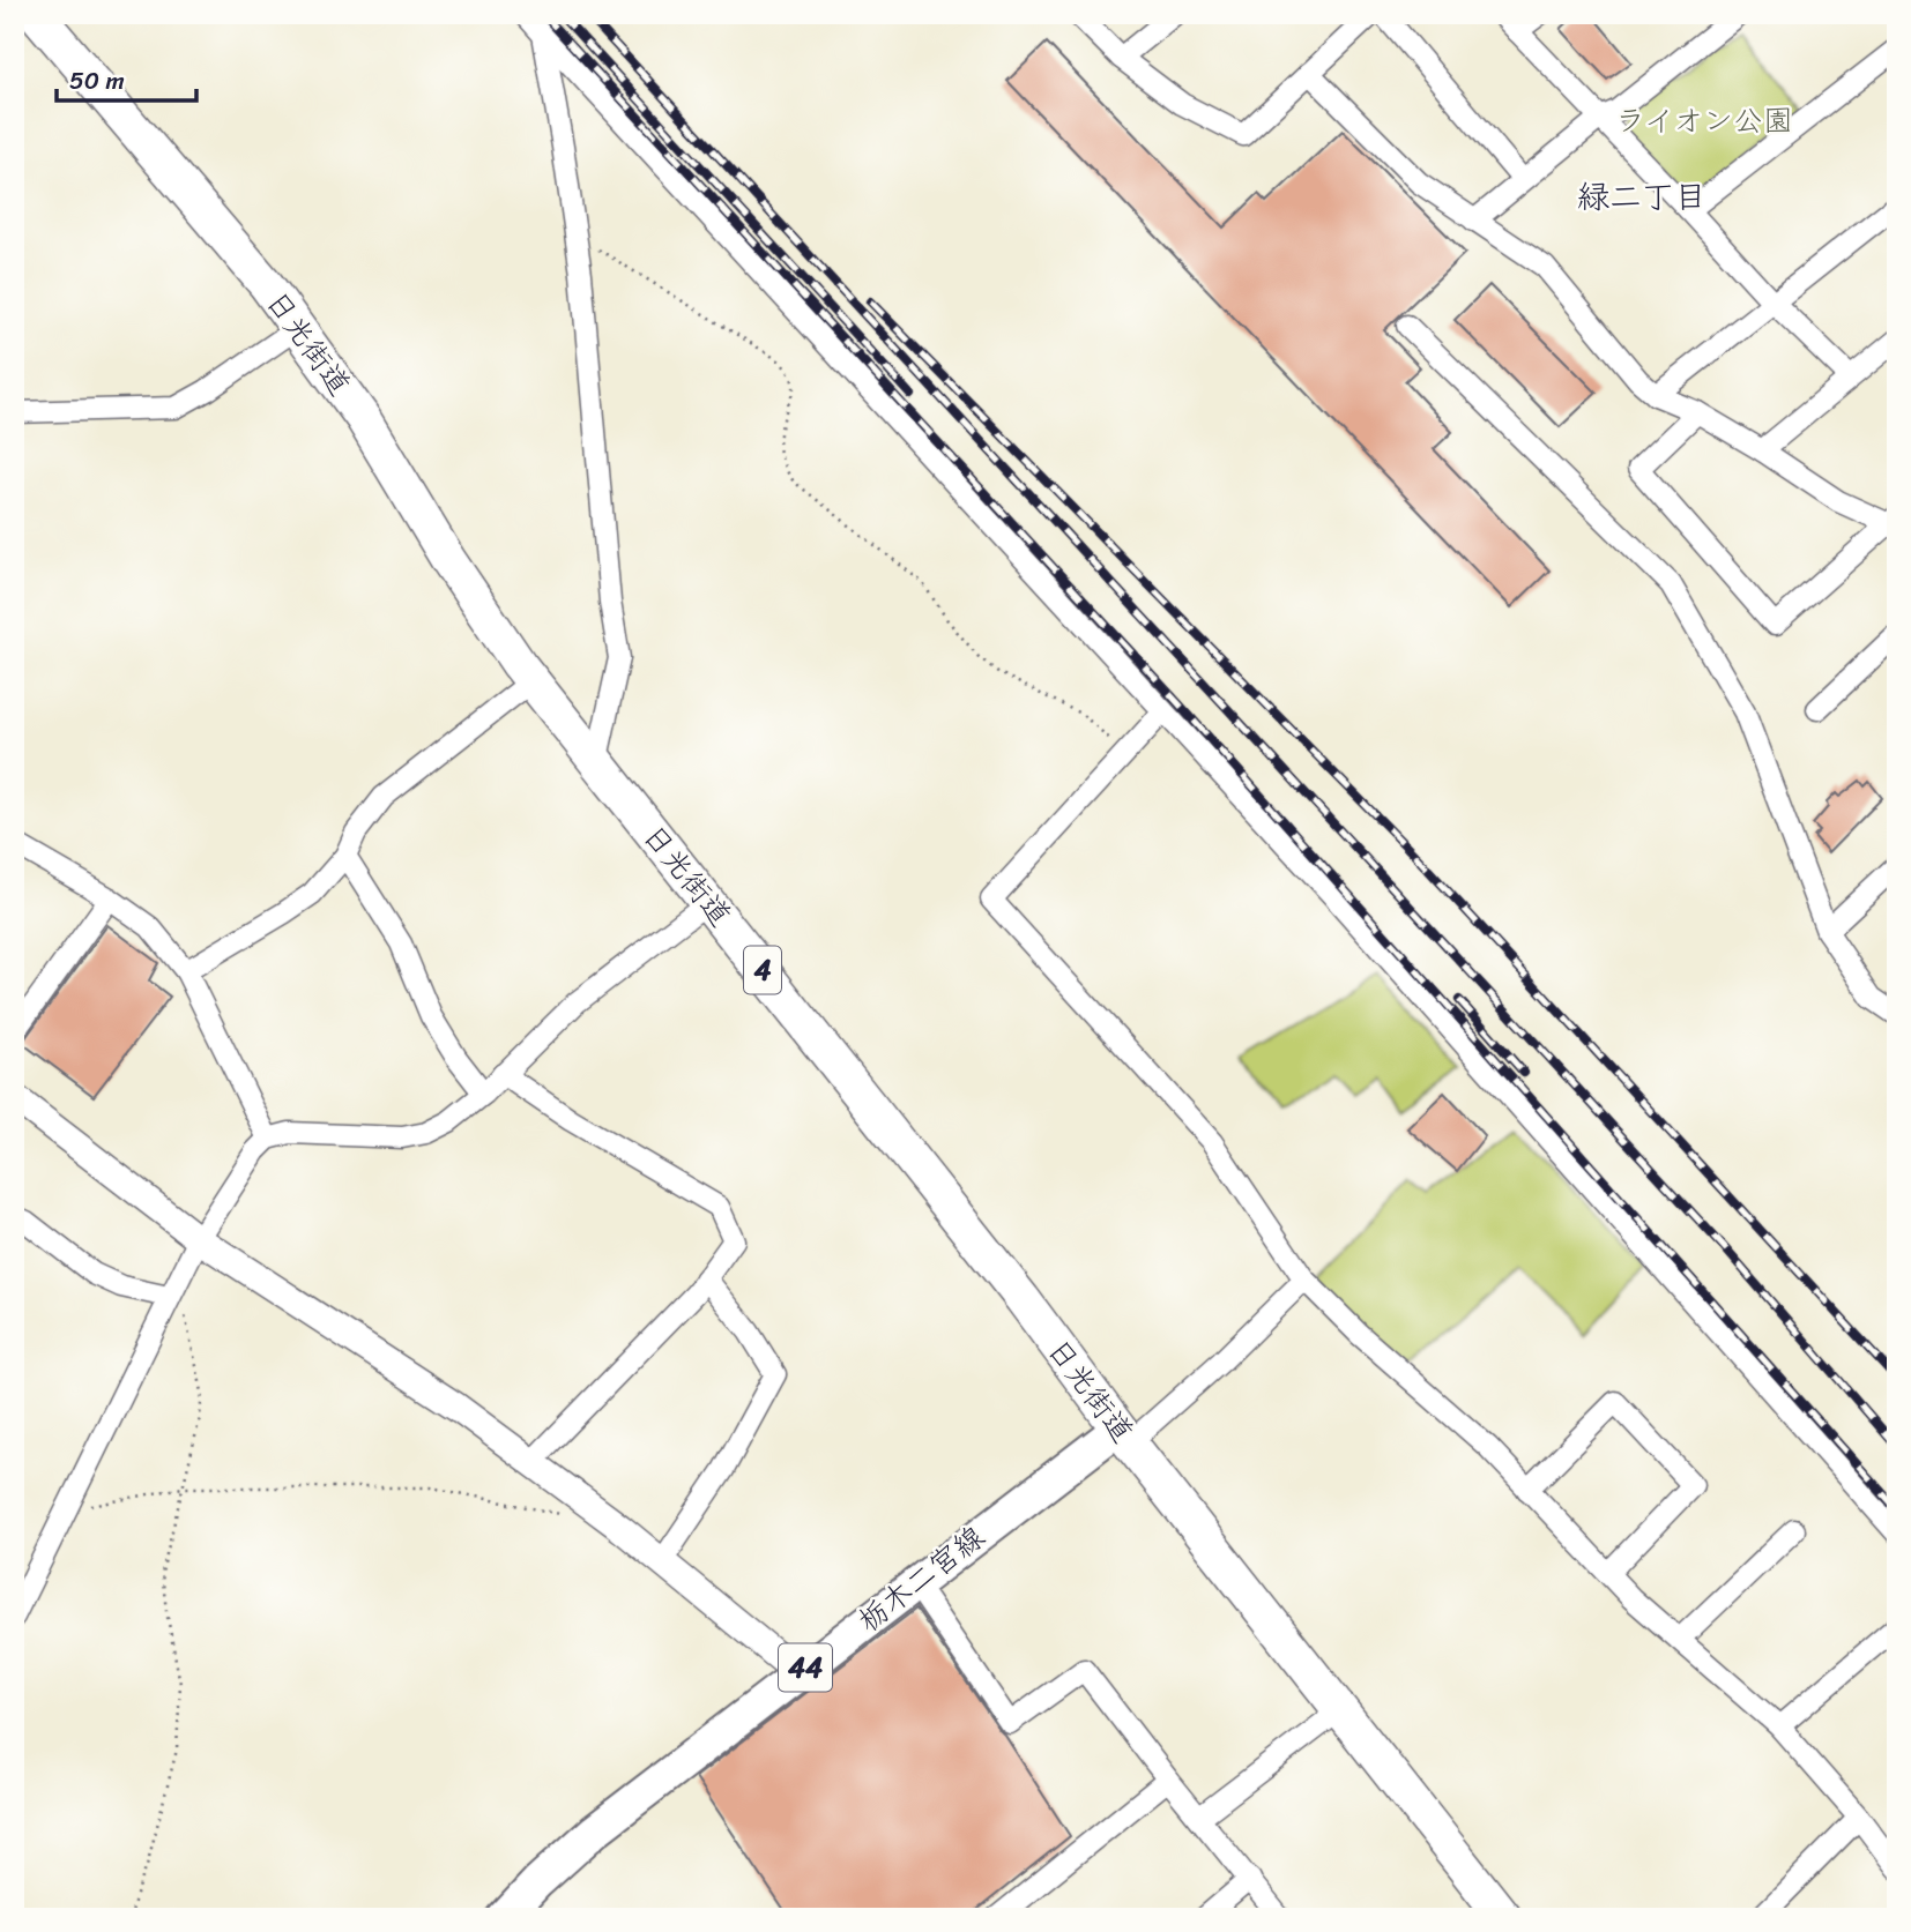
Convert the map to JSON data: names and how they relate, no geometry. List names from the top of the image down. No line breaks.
{"streets":{"highway":["日光街道","4"],"main road":["栃木二宮線","44"]},"crossings":[["日光街道","栃木二宮線"]],"districts":["緑二丁目"],"parks":["ライオン公園"],"scale_bar":"50 m"}
